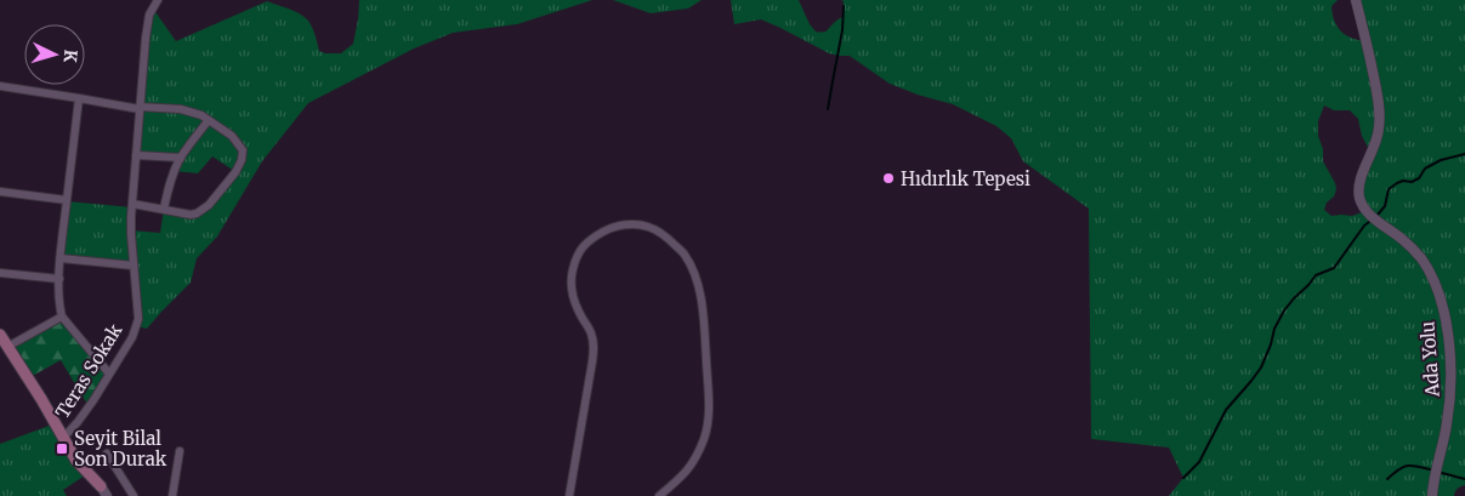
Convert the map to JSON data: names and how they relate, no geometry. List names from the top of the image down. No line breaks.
{"streets":{"street":["Ada Yolu","Teras Sokak"]},"places":{"other":["Hıdırlık Tepesi"],"transit":["Seyit Bilal Son Durak"]},"north":"right"}
